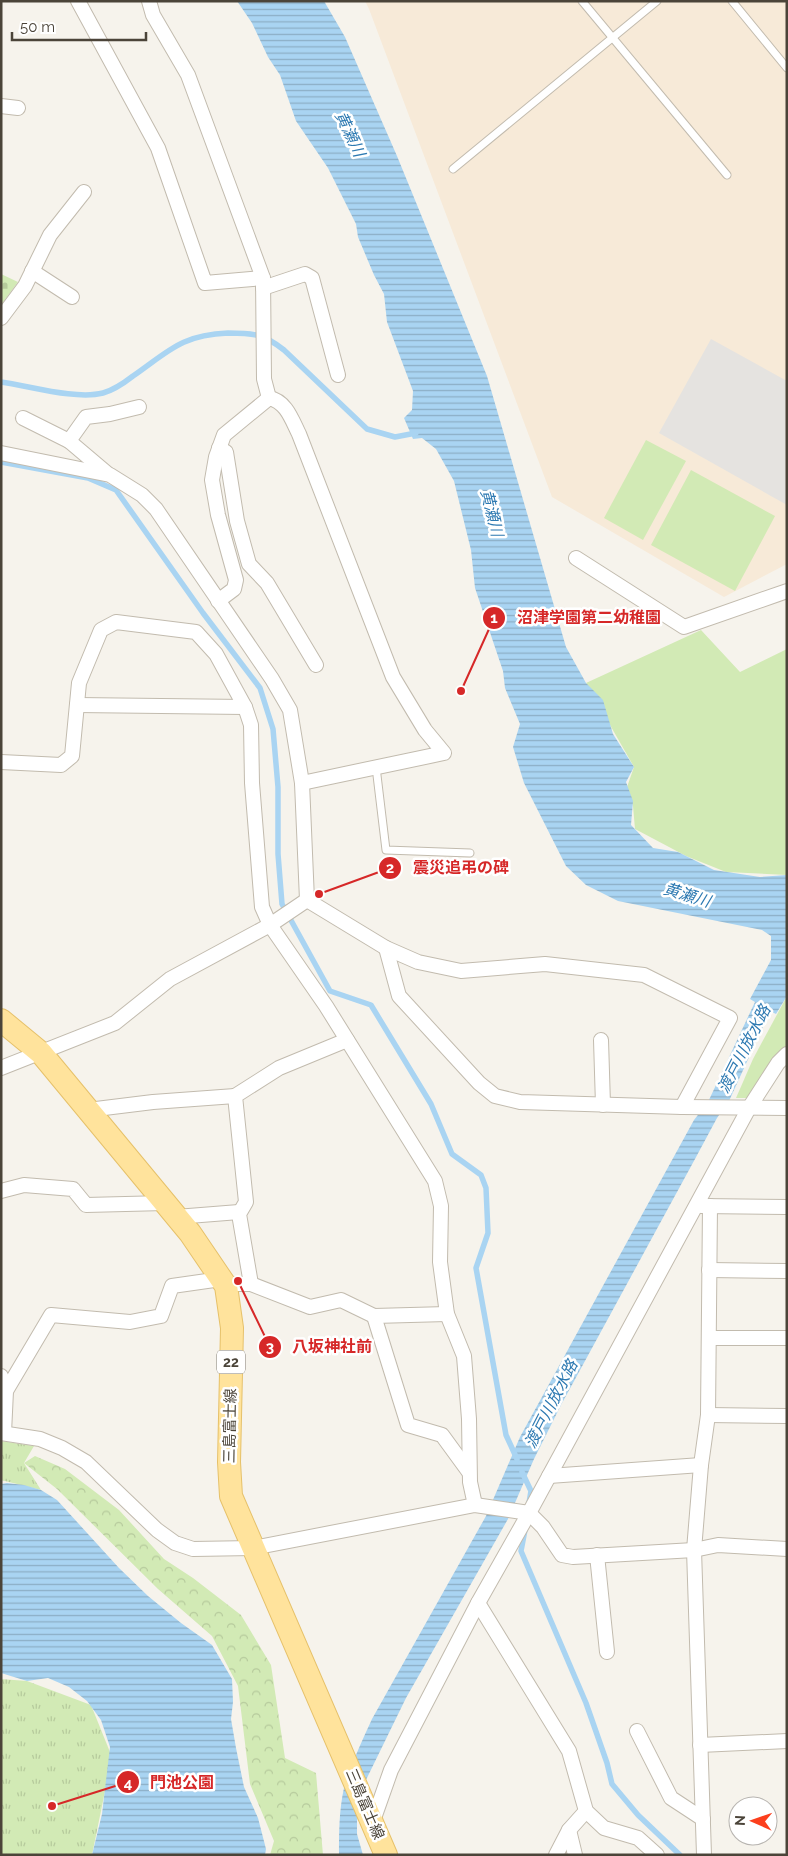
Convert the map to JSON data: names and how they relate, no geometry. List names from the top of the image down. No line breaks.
{"streets":{"main road":["22","三島富士線"]},"water":["黄瀬川","渡戸川放水路"],"places":["沼津学園第二幼稚園","震災追弔の碑","八坂神社前","門池公園"],"scale_bar":"50 m","north":"left"}
